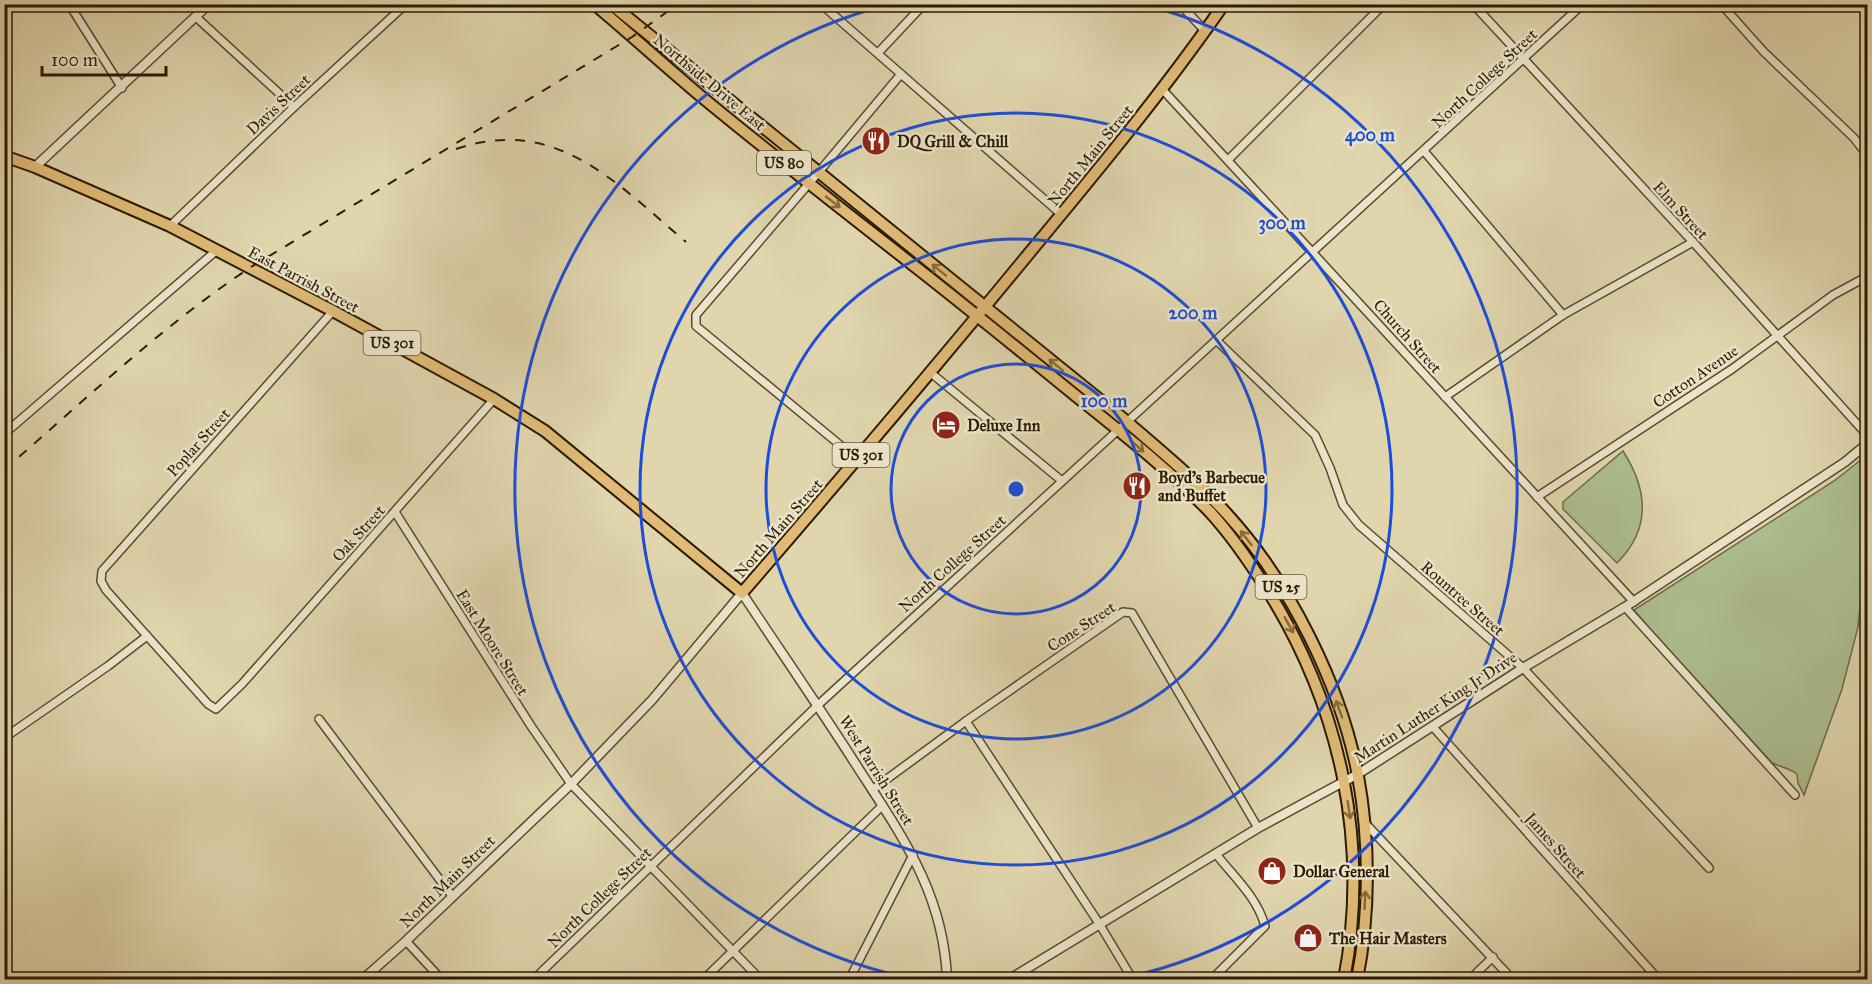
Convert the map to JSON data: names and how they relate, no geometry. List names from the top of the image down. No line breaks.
{"streets":{"main road":["Northside Drive East","North Main Street","US 80","East Parrish Street","US 301","US 25"],"street":["North College Street","Davis Street","Elm Street","Church Street","Cotton Avenue","Poplar Street","Oak Street","Rountree Street","Cone Street","East Moore Street","Martin Luther King Jr Drive","West Parrish Street","James Street"]},"crossings":[["North College Street","Elm Street"],["North College Street","Church Street"],["North College Street","US 25"],["North College Street","Rountree Street"],["North College Street","East Moore Street"],["North College Street","West Parrish Street"],["Northside Drive East","North Main Street"],["Northside Drive East","US 25"],["Davis Street","East Parrish Street"],["North Main Street","East Parrish Street"],["North Main Street","Church Street"],["North Main Street","US 25"],["North Main Street","East Moore Street"],["North Main Street","West Parrish Street"],["Elm Street","Cotton Avenue"],["East Parrish Street","Poplar Street"],["East Parrish Street","Oak Street"],["East Parrish Street","West Parrish Street"],["Church Street","Cotton Avenue"],["Church Street","Martin Luther King Jr Drive"],["Poplar Street","Oak Street"],["Oak Street","East Moore Street"],["US 25","Martin Luther King Jr Drive"],["Rountree Street","Martin Luther King Jr Drive"],["Cone Street","Martin Luther King Jr Drive"],["Cone Street","West Parrish Street"],["Martin Luther King Jr Drive","James Street"]],"places":{"restaurant":["DQ Grill & Chill","Boyd's Barbecue and Buffet"],"hotel":["Deluxe Inn"],"shop":["Dollar General","The Hair Masters"]},"scale_bar":"100 m","rings":["400 m","300 m","200 m","100 m"]}
